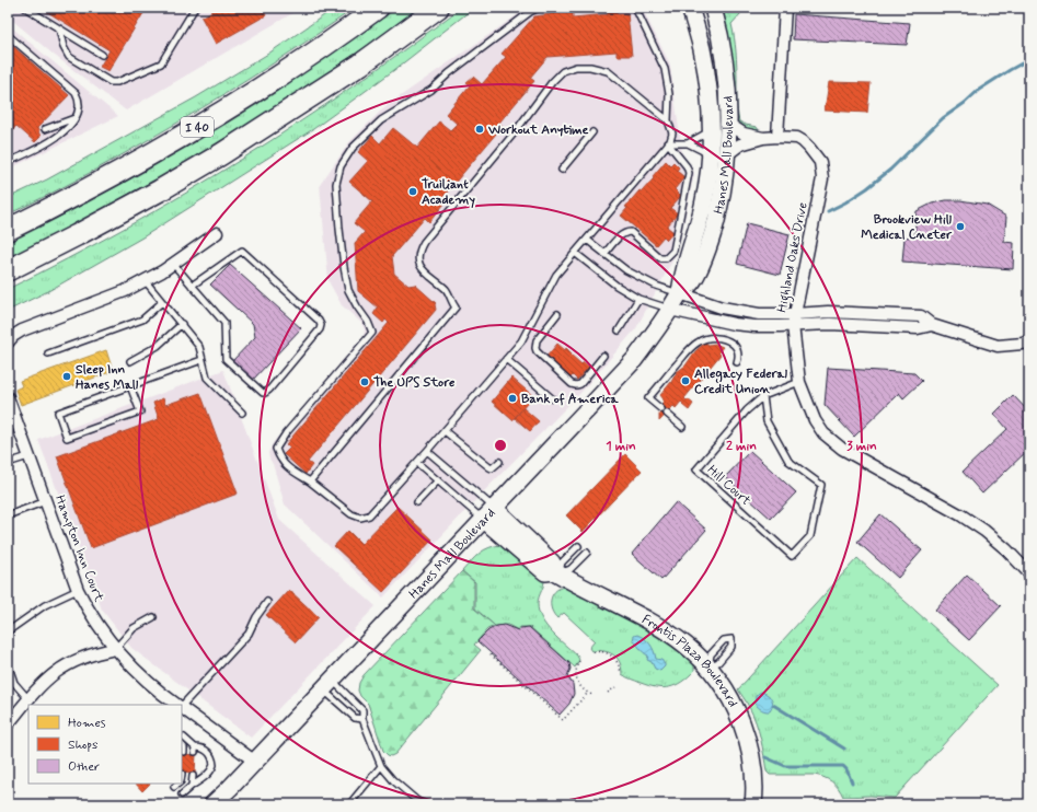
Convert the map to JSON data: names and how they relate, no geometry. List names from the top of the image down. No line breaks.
{"streets":{"highway":["I 40"],"main road":["Hanes Mall Boulevard","Frontis Plaza Boulevard"],"street":["Highland Oaks Drive","Hampton Inn Court"],"lane":["Hill Court"]},"crossings":[["Hanes Mall Boulevard","Highland Oaks Drive"],["Hanes Mall Boulevard","Hampton Inn Court"],["Hanes Mall Boulevard","Frontis Plaza Boulevard"],["Highland Oaks Drive","Hill Court"]],"places":["Workout Anytime","Truiliant Academy","Brookview Hill Medical Cneter","Sleep Inn Hanes Mall","Allegacy Federal Credit Union","The UPS Store","Bank of America"],"legend":["Homes","Shops","Other"],"rings":["1 min","2 min","3 min"]}
